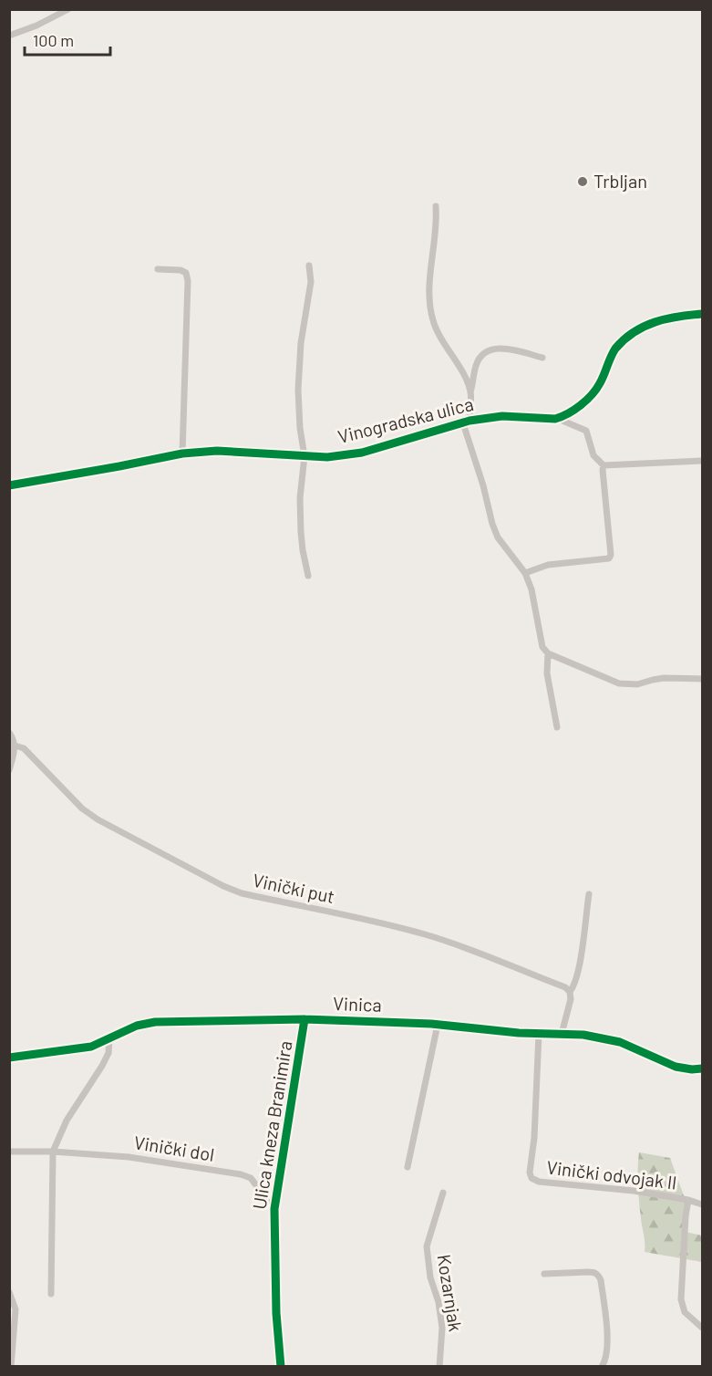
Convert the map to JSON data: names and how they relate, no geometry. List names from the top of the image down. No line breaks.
{"streets":{"street":["Vinogradska ulica","Vinički put","Vinica","Ulica kneza Branimira","Vinički dol","Vinički odvojak II","Kozarnjak"]},"crossings":[["Vinica","Ulica kneza Branimira"],["Vinica","Vinički odvojak II"],["Ulica kneza Branimira","Vinički dol"]],"places":["Trbljan"],"scale_bar":"100 m"}
